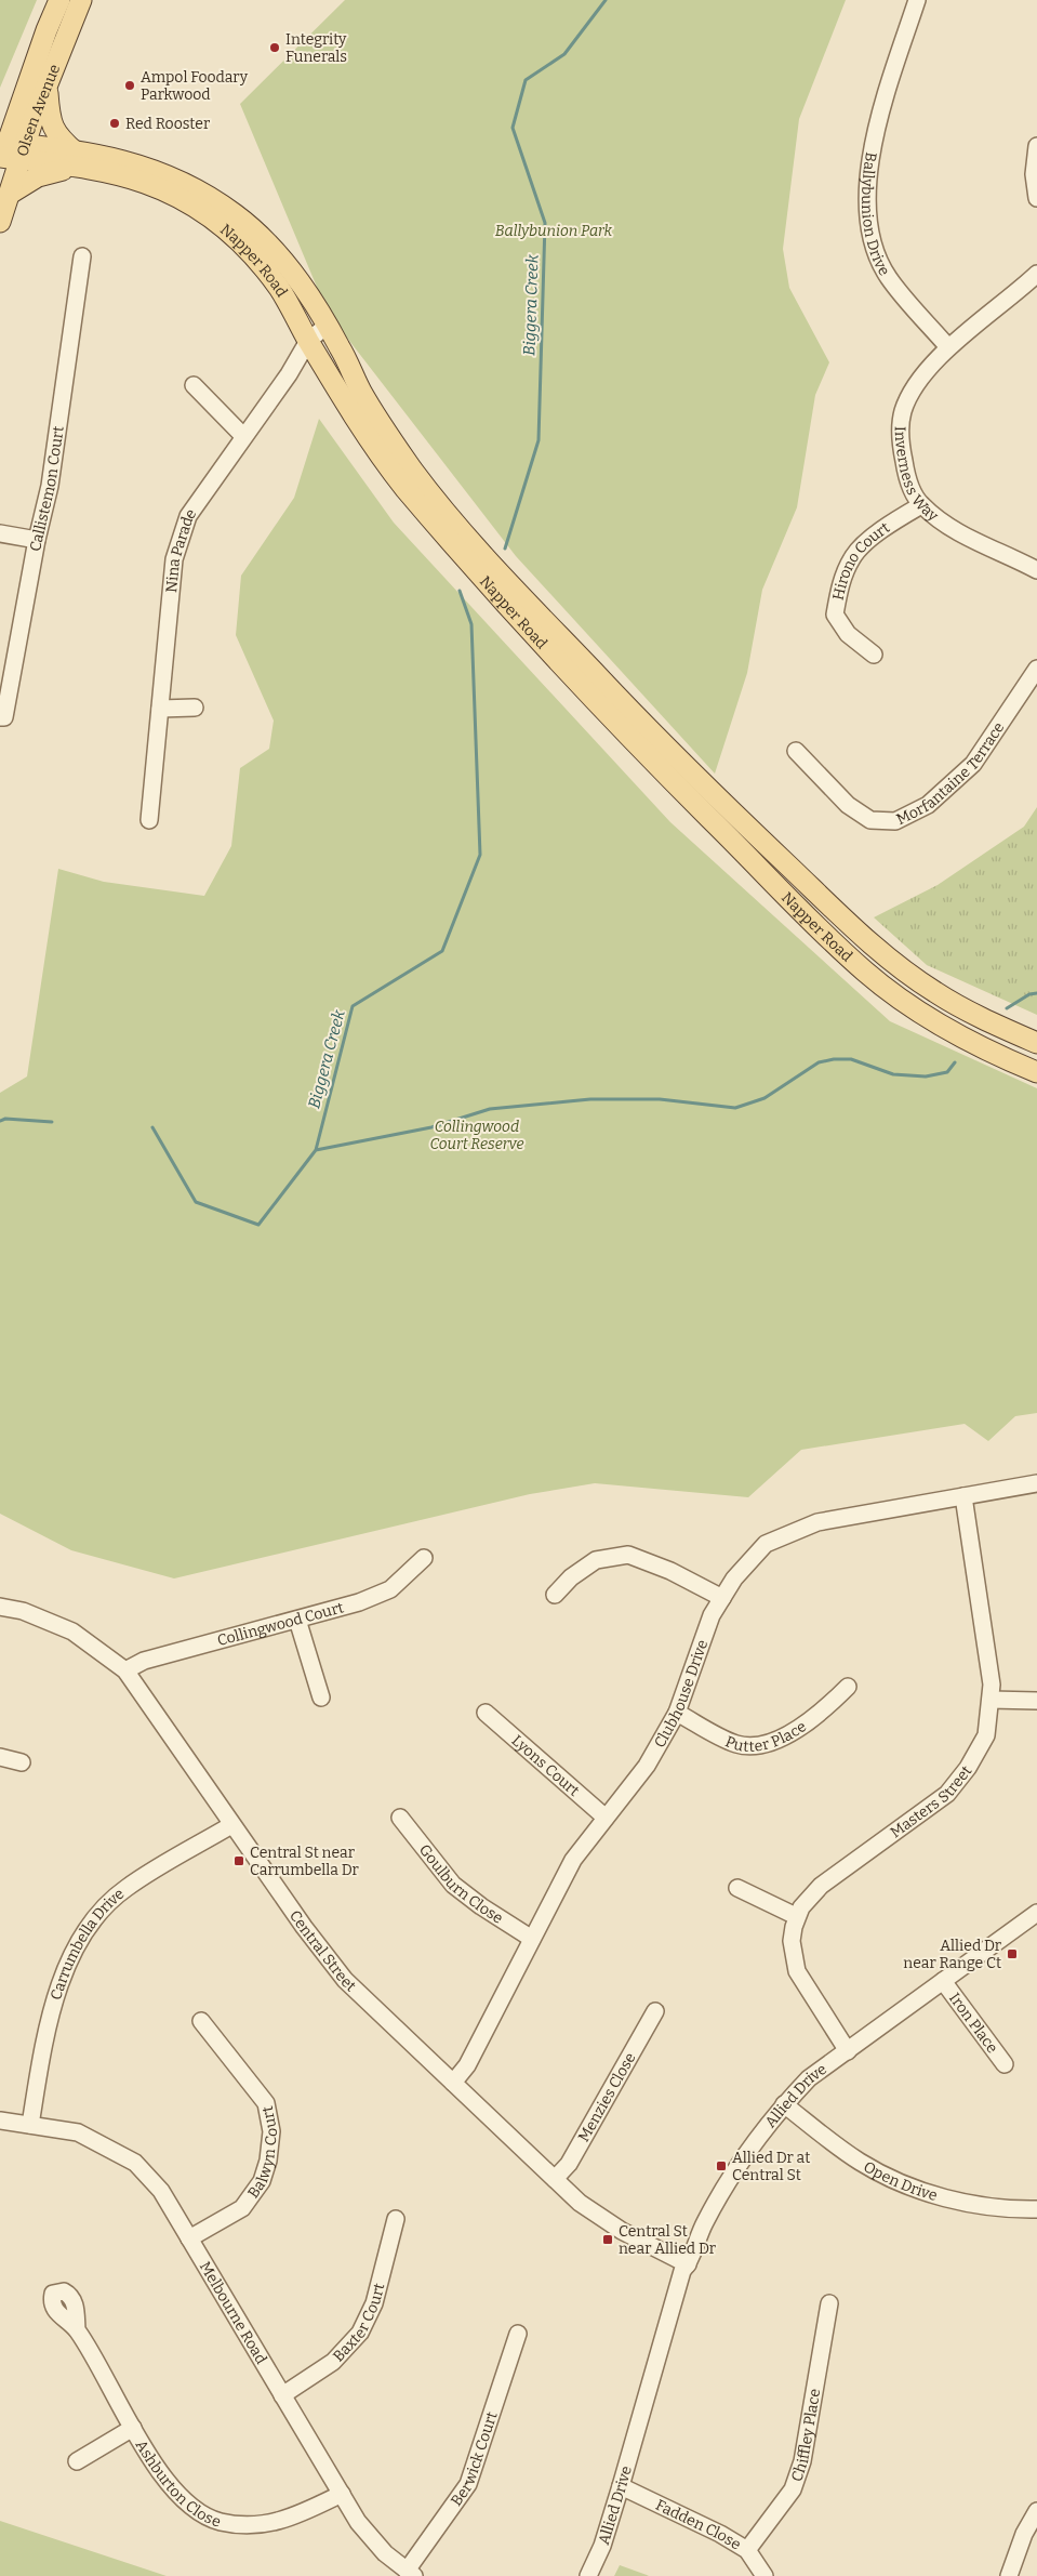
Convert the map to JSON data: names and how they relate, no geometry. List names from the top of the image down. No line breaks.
{"streets":{"main road":["Olsen Avenue","Napper Road"],"street":["Ballybunion Drive","Inverness Way","Callistemon Court","Nina Parade","Hirono Court","Morfantaine Terrace","Collingwood Court","Clubhouse Drive","Putter Place","Lyons Court","Masters Street","Goulburn Close","Carrumbella Drive","Central Street","Iron Place","Menzies Close","Allied Drive","Balwyn Court","Open Drive","Melbourne Road","Baxter Court","Chiffley Place","Berwick Court","Ashburton Close","Fadden Close"]},"crossings":[["Olsen Avenue","Napper Road"],["Ballybunion Drive","Inverness Way"],["Napper Road","Nina Parade"],["Inverness Way","Hirono Court"],["Collingwood Court","Central Street"],["Clubhouse Drive","Putter Place"],["Clubhouse Drive","Lyons Court"],["Clubhouse Drive","Masters Street"],["Clubhouse Drive","Goulburn Close"],["Clubhouse Drive","Central Street"],["Carrumbella Drive","Central Street"],["Carrumbella Drive","Melbourne Road"],["Central Street","Menzies Close"],["Central Street","Allied Drive"],["Iron Place","Allied Drive"],["Allied Drive","Open Drive"],["Allied Drive","Fadden Close"],["Balwyn Court","Melbourne Road"],["Melbourne Road","Baxter Court"],["Melbourne Road","Berwick Court"],["Melbourne Road","Ashburton Close"],["Chiffley Place","Fadden Close"]],"water":["Biggera Creek"],"parks":["Ballybunion Park","Collingwood Court Reserve"],"places":{"other":["Integrity Funerals","Ampol Foodary Parkwood","Red Rooster"],"transit":["Central St near Carrumbella Dr","Allied Dr near Range Ct","Allied Dr at Central St","Central St near Allied Dr"]}}
